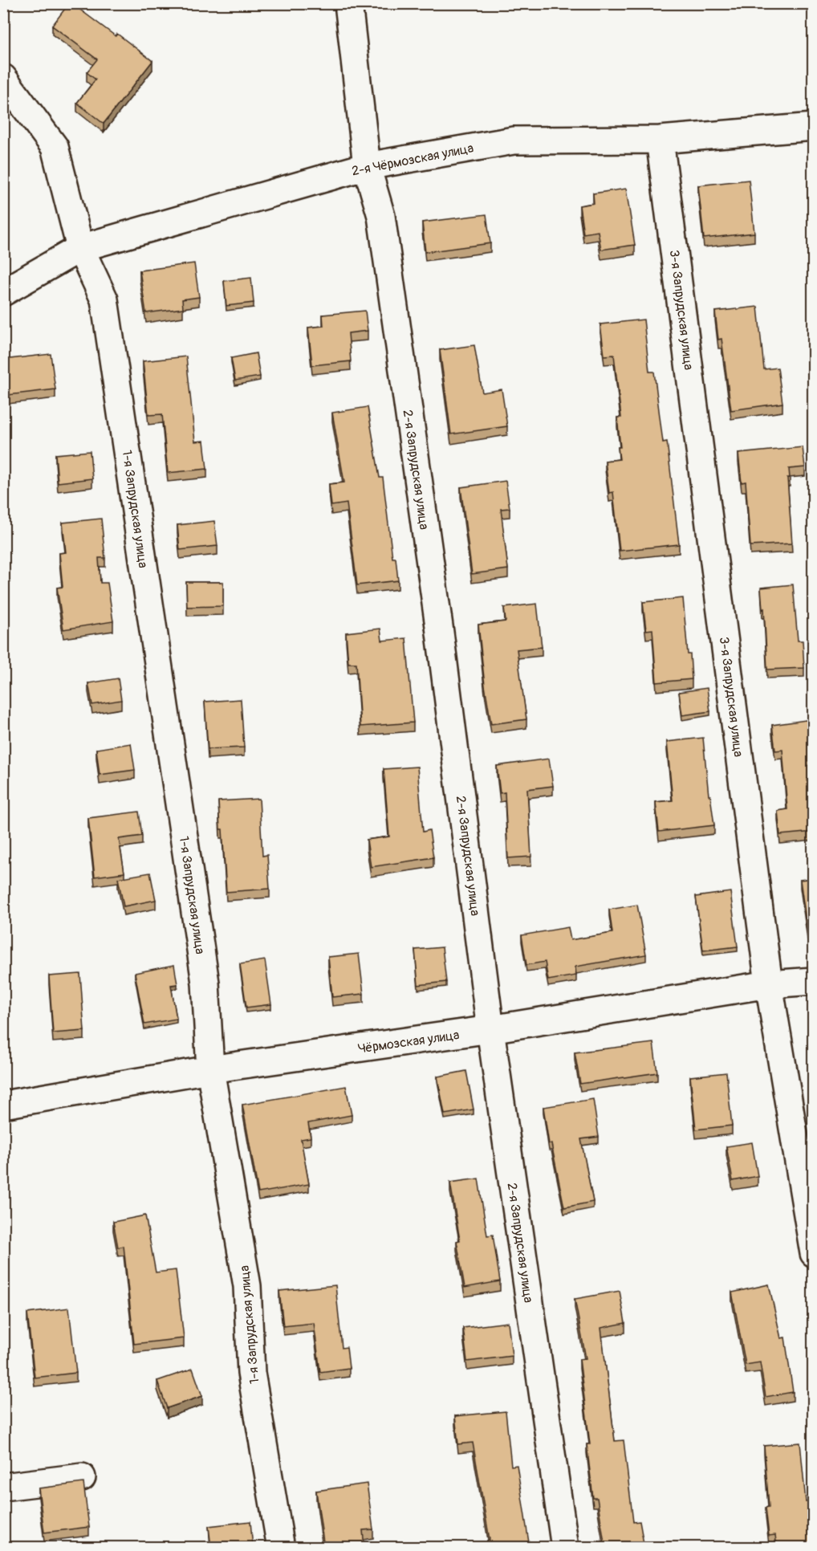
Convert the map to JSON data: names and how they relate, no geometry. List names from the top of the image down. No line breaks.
{"streets":{"street":["2-я Чёрмозская улица","3-я Запрудская улица","2-я Запрудская улица","1-я Запрудская улица","Чёрмозская улица"]},"crossings":[["2-я Чёрмозская улица","3-я Запрудская улица"],["2-я Чёрмозская улица","2-я Запрудская улица"],["2-я Чёрмозская улица","1-я Запрудская улица"],["3-я Запрудская улица","Чёрмозская улица"],["2-я Запрудская улица","Чёрмозская улица"],["1-я Запрудская улица","Чёрмозская улица"]]}
